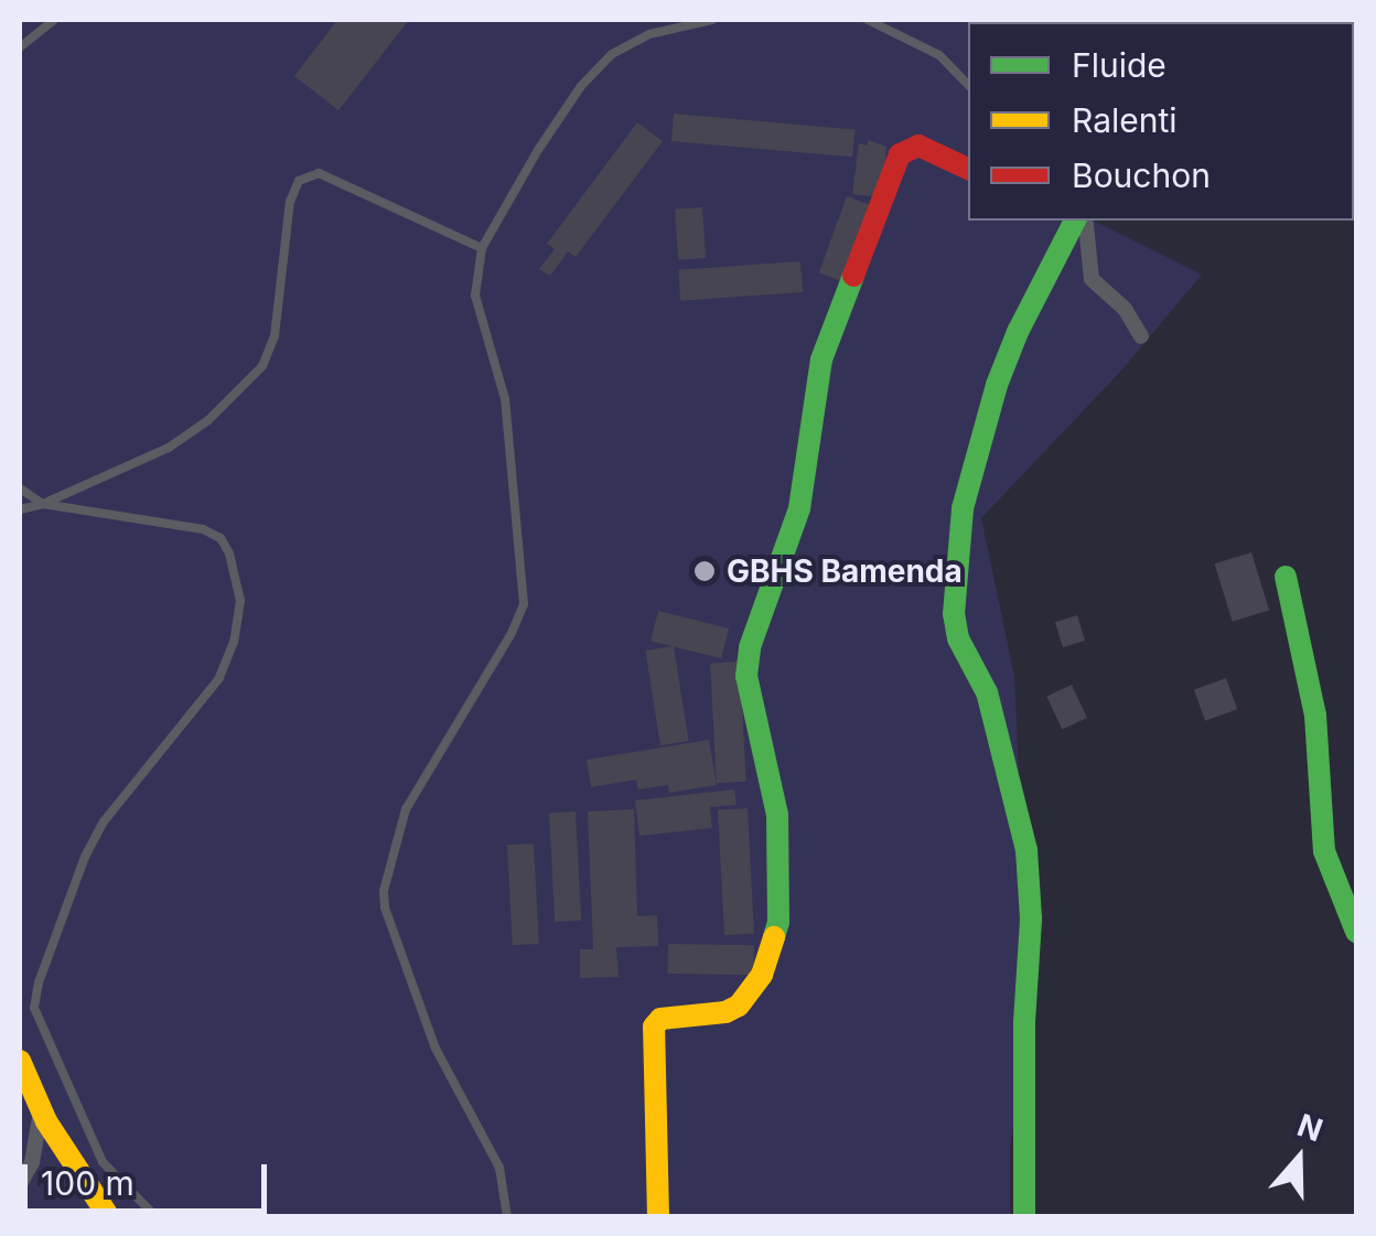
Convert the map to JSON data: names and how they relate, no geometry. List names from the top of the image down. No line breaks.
{"places":["GBHS Bamenda"],"legend":["Fluide","Ralenti","Bouchon"],"scale_bar":"100 m","north":"top"}
